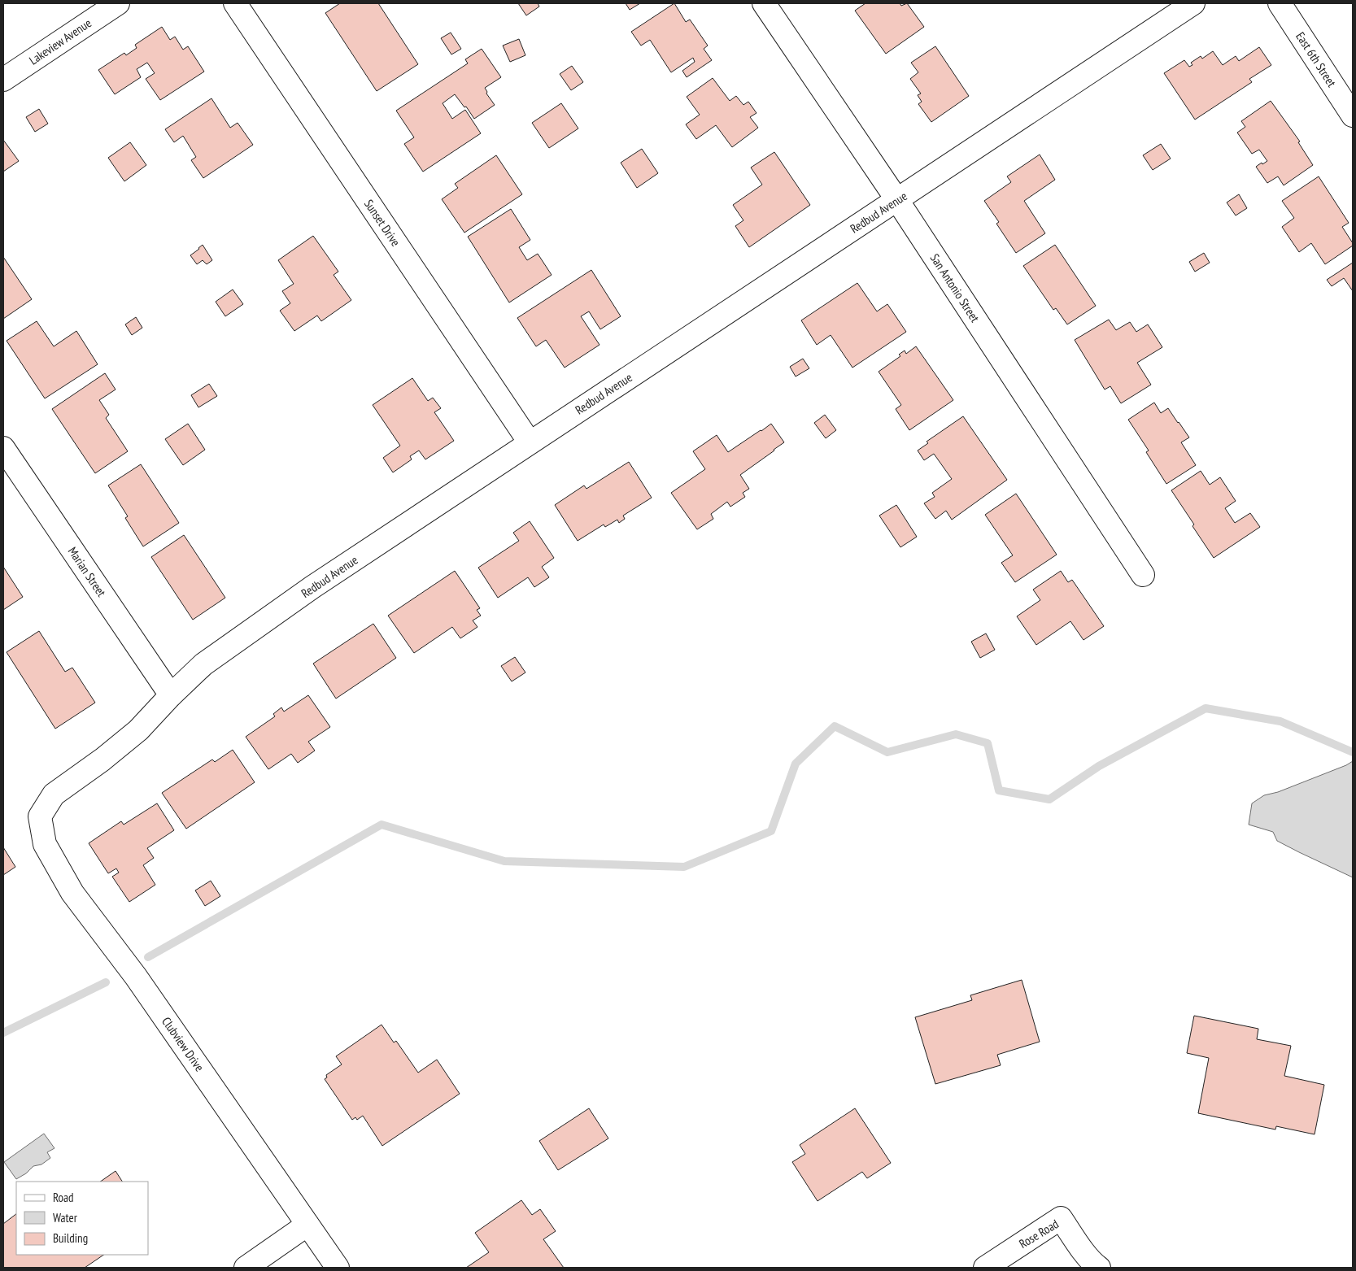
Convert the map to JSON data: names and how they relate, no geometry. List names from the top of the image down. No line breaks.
{"streets":{"street":["Lakeview Avenue","East 6th Street","Redbud Avenue","Sunset Drive","San Antonio Street","Marian Street","Clubview Drive","Rose Road"]},"crossings":[["Redbud Avenue","Sunset Drive"],["Redbud Avenue","San Antonio Street"],["Redbud Avenue","Marian Street"],["Redbud Avenue","Clubview Drive"]],"legend":["Road","Water","Building"]}
